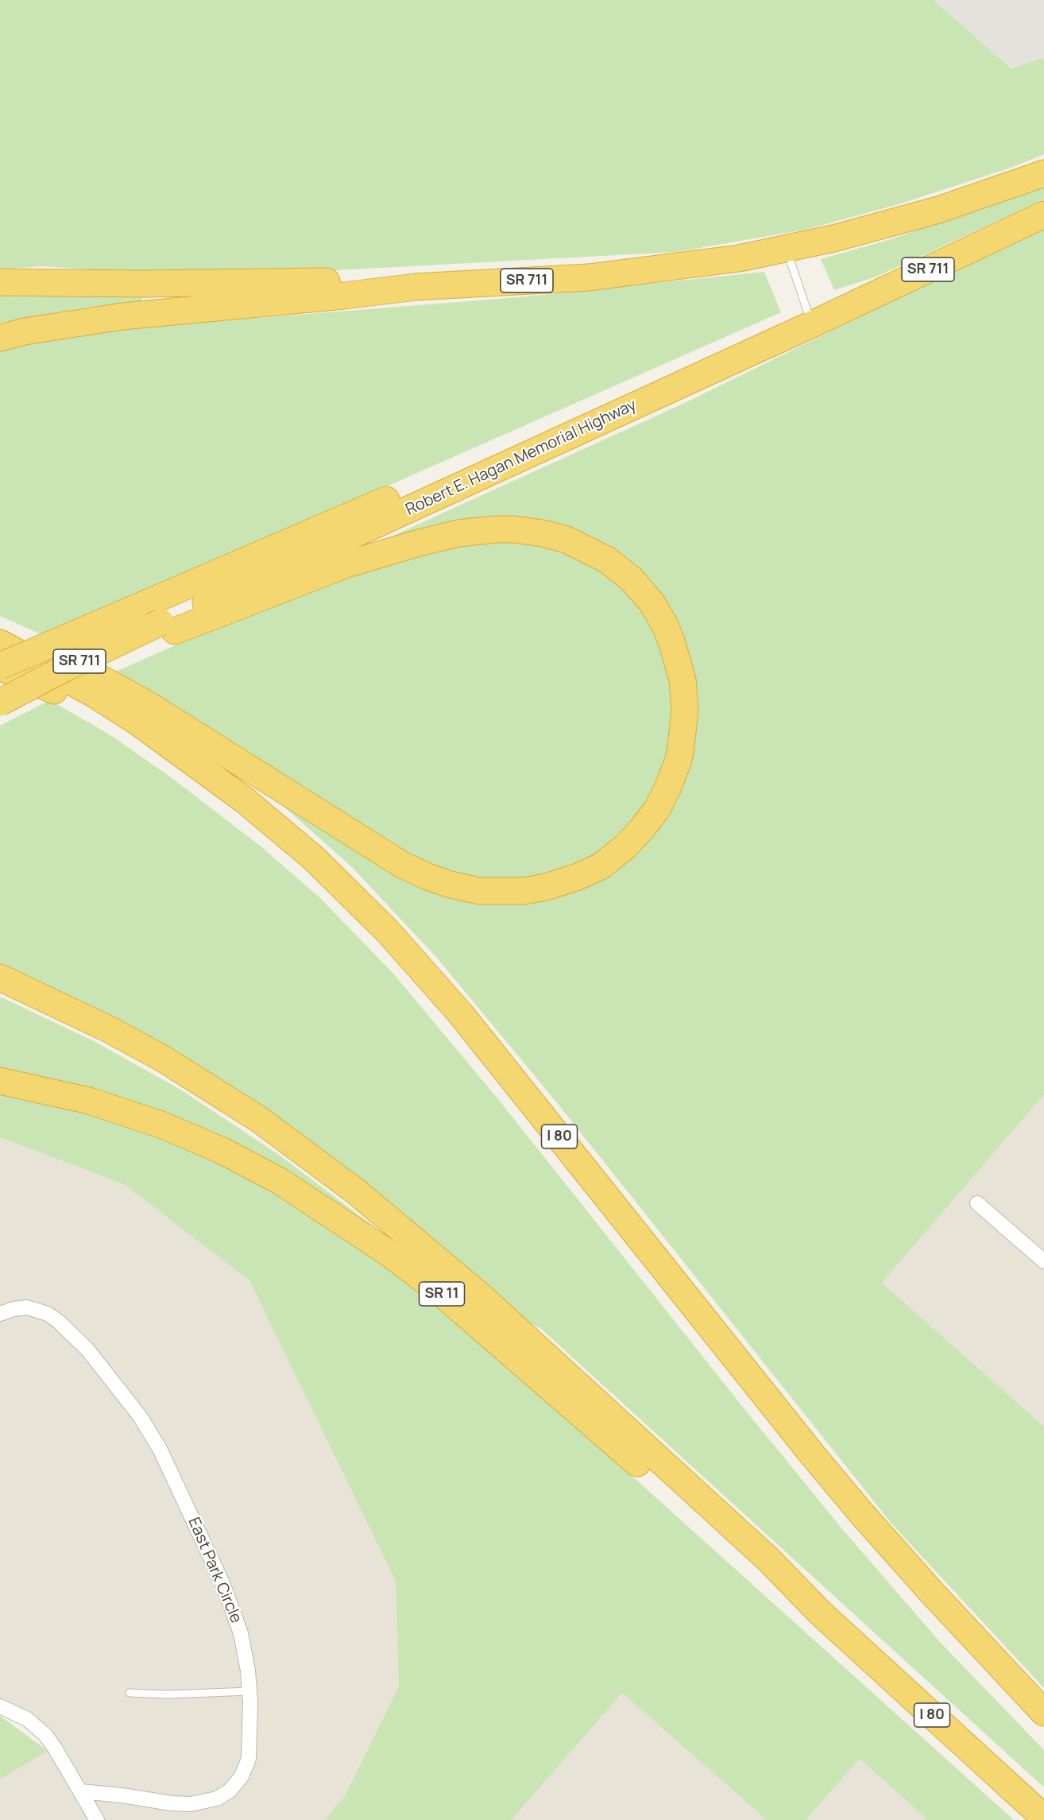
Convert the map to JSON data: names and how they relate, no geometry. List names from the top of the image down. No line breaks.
{"streets":{"highway":["SR 711","Robert E. Hagan Memorial Highway","I 80","SR 11"],"street":["East Park Circle"]},"crossings":[["I 80","SR 11"]]}
